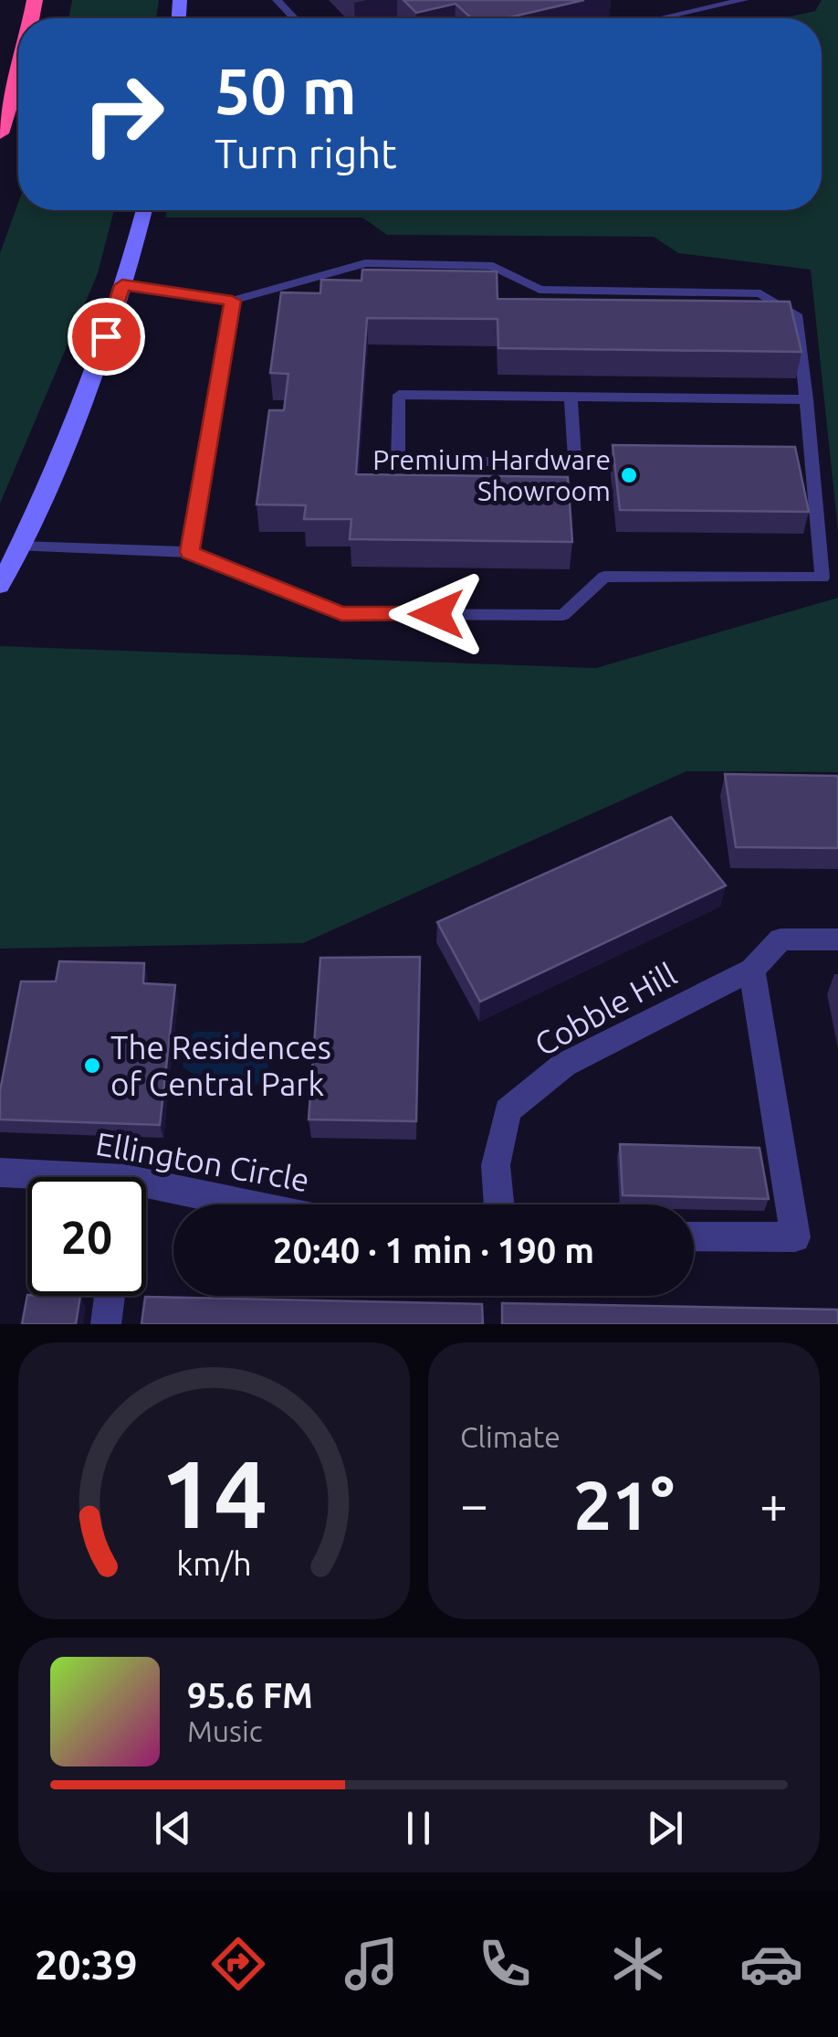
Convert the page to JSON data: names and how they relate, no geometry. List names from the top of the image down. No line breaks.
{"streets":{"street":["Cobble Hill","Ellington Circle"]},"places":["Premium Hardware Showroom","The Residences of Central Park"],"page":{"turn":["50 m","Turn right"],"limit":"20","trip":"20:40 · 1 min · 190 m","tile":"Climate","heat":["−","21°","+"],"song":["95.6 FM","Music"],"tabs":"20:39","gauge":["14","km/h"]}}
